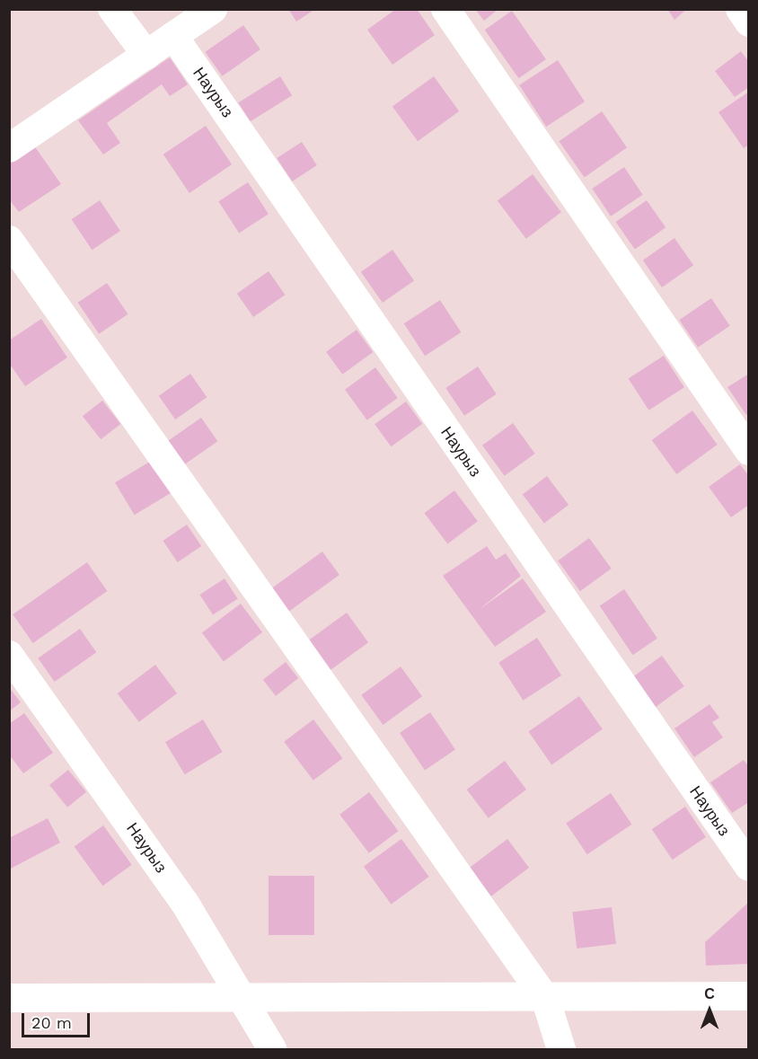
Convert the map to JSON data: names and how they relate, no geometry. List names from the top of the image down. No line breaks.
{"streets":{"street":["Наурыз"]},"scale_bar":"20 m","north":"top"}
